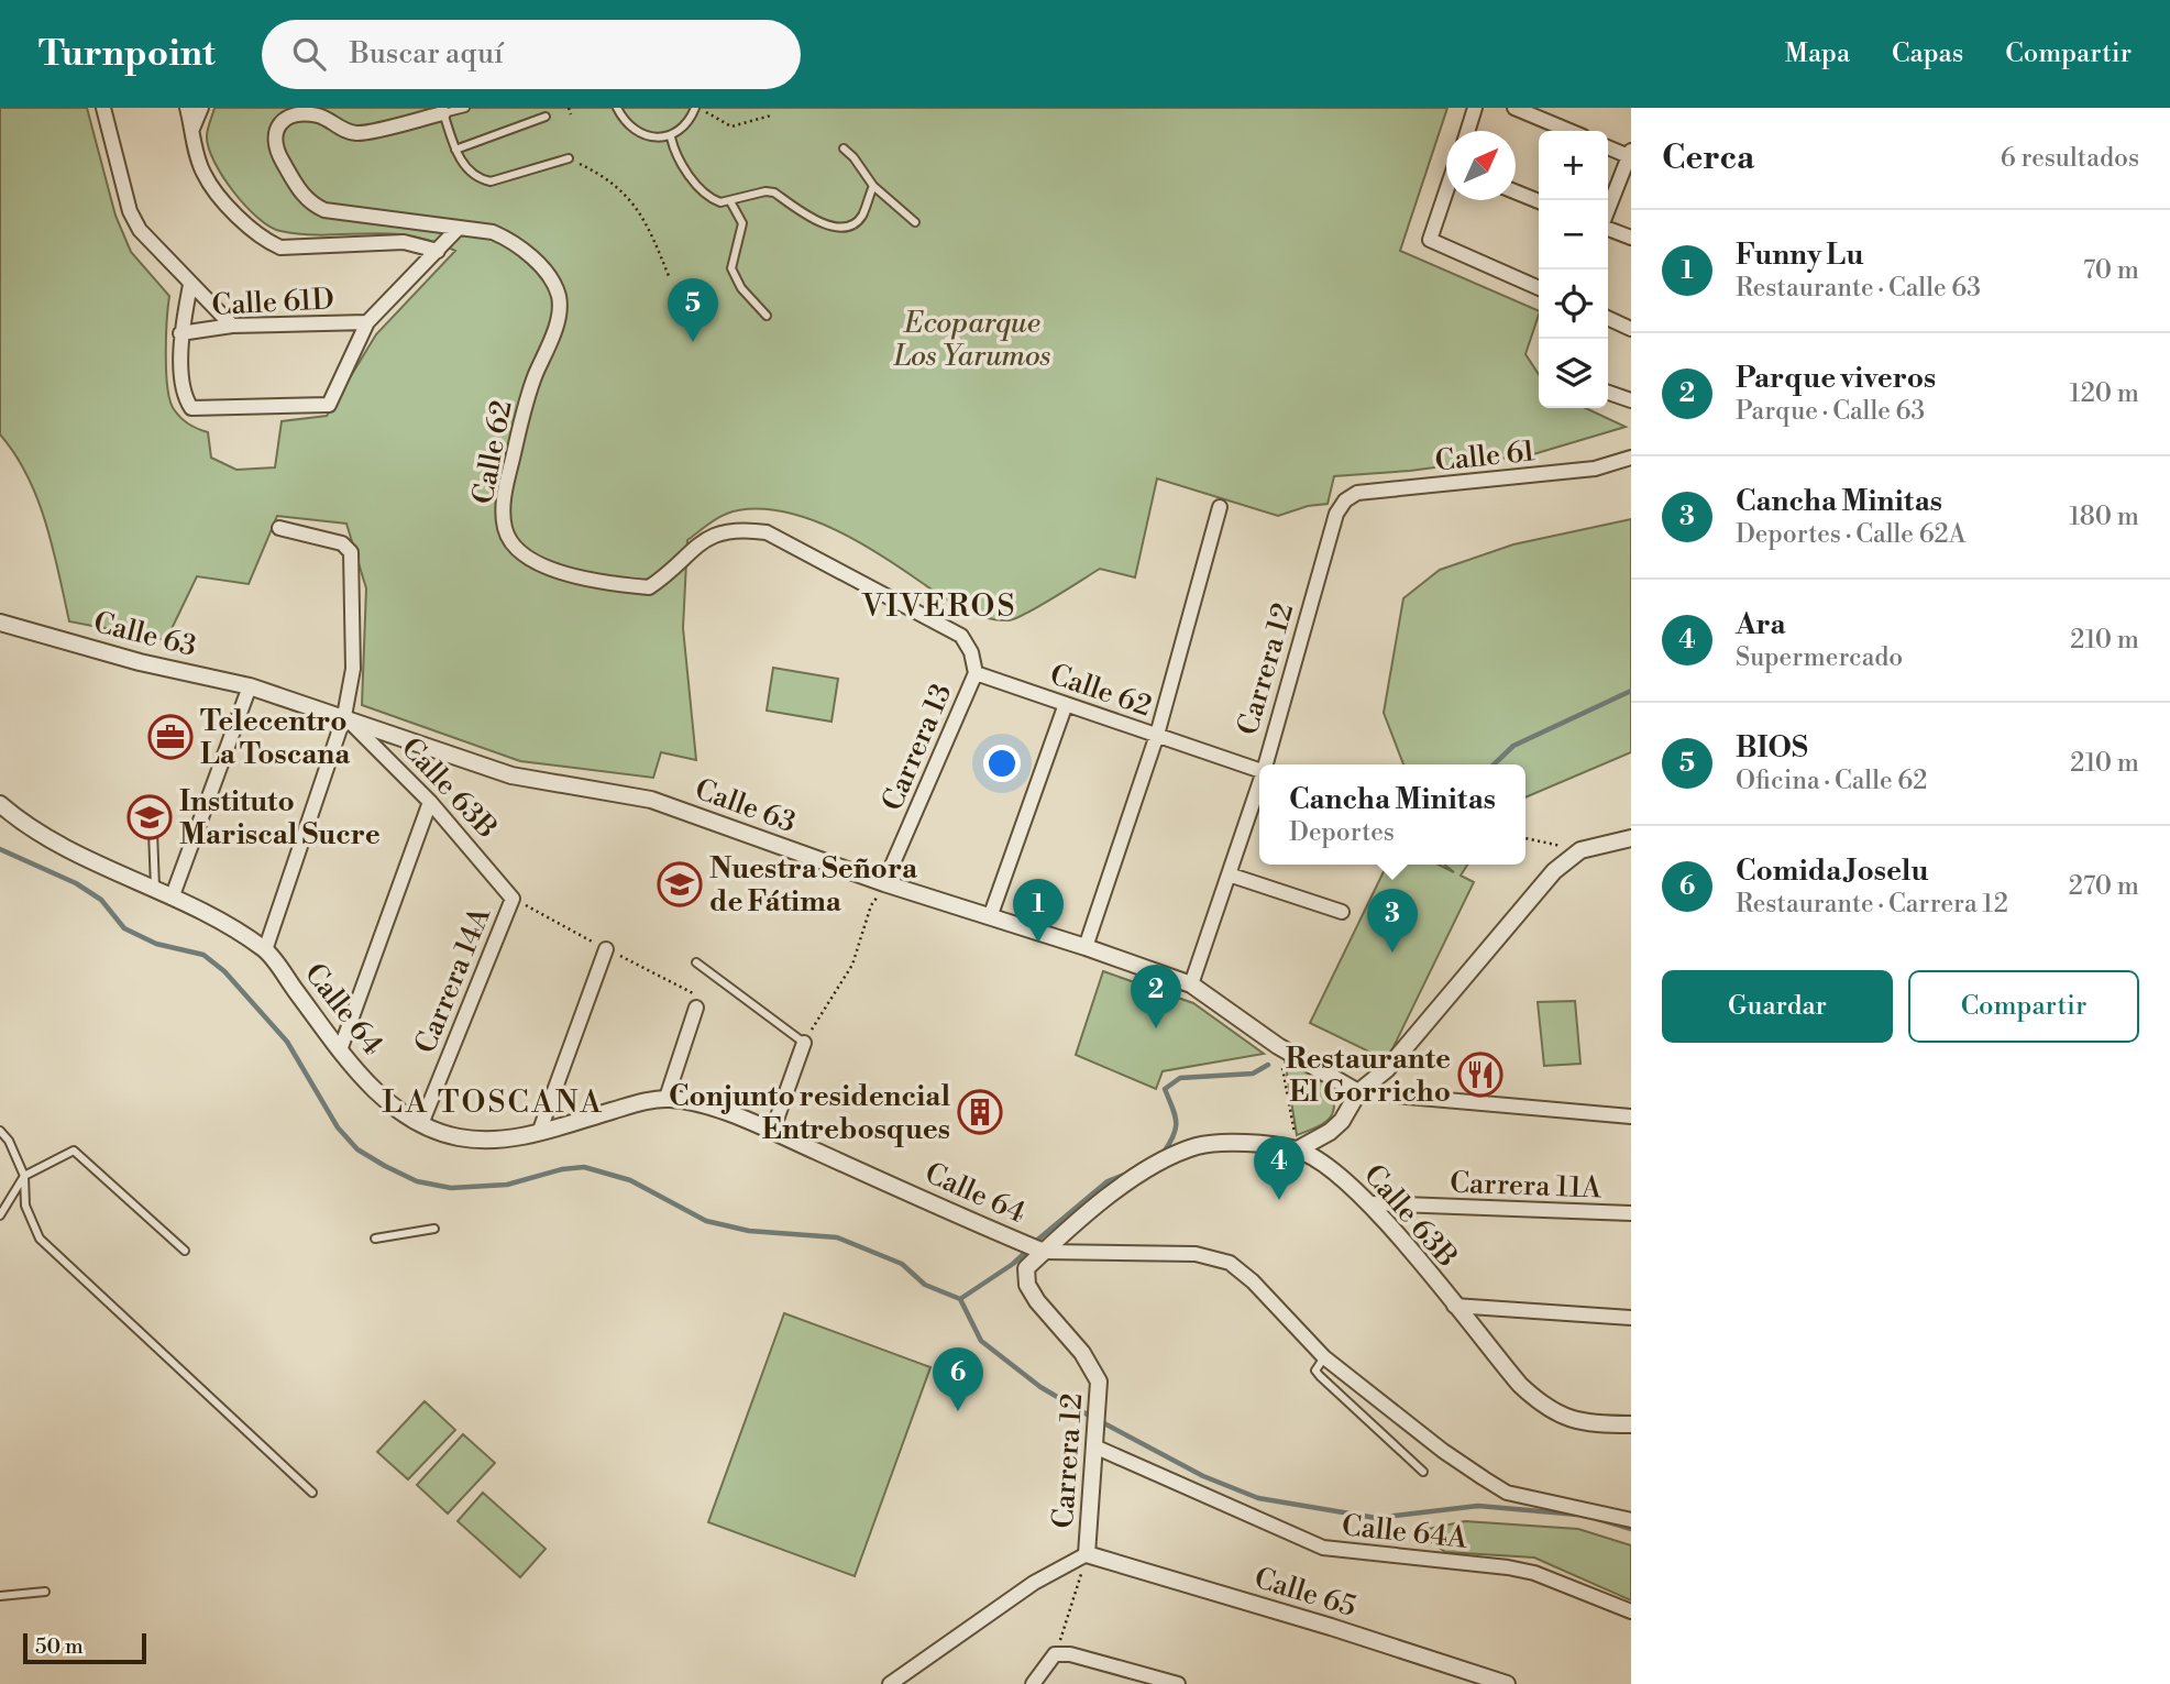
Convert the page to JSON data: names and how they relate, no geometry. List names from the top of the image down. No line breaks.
{"streets":{"street":["Calle 61D","Calle 62","Calle 61","Calle 63","Carrera 12","Carrera 13","Calle 63B","Carrera 14A","Calle 64","Carrera 11A","Calle 64A","Calle 65"]},"crossings":[["Calle 62","Carrera 13"],["Calle 61","Carrera 12"],["Calle 63","Carrera 12"],["Calle 63","Carrera 13"],["Calle 63","Calle 63B"],["Carrera 12","Calle 63B"],["Carrera 12","Calle 64"],["Carrera 12","Calle 64A"],["Carrera 12","Calle 65"],["Calle 63B","Carrera 14A"],["Calle 63B","Calle 64"],["Calle 63B","Carrera 11A"],["Carrera 14A","Calle 64"]],"districts":["VIVEROS","LA TOSCANA"],"parks":["Ecoparque Los Yarumos"],"places":{"office":["Telecentro La Toscana"],"school or university":["Instituto Mariscal Sucre","Nuestra Señora de Fátima"],"restaurant":["Restaurante El Gorricho"],"building":["Conjunto residencial Entrebosques"]},"scale_bar":"50 m","north":"top right","page":{"header":"Turnpoint","search":"Buscar aquí","nav":["Mapa","Capas","Compartir"],"heading":["Cerca","6 resultados"],"map_buttons":["+","−"],"list":[{"mark":"1","name":"Funny Lu","note":"Restaurante · Calle 63","value":"70 m"},{"mark":"2","name":"Parque viveros","note":"Parque · Calle 63","value":"120 m"},{"mark":"3","name":"Cancha Minitas","note":"Deportes · Calle 62A","value":"180 m"},{"mark":"4","name":"Ara","note":"Supermercado","value":"210 m"},{"mark":"5","name":"BIOS","note":"Oficina · Calle 62","value":"210 m"},{"mark":"6","name":"Comida Joselu","note":"Restaurante · Carrera 12","value":"270 m"}],"pins":["5","1","3","2","4","6"],"popup":["Cancha Minitas","Deportes"],"buttons":["Guardar","Compartir"],"scale":"50 m"}}
